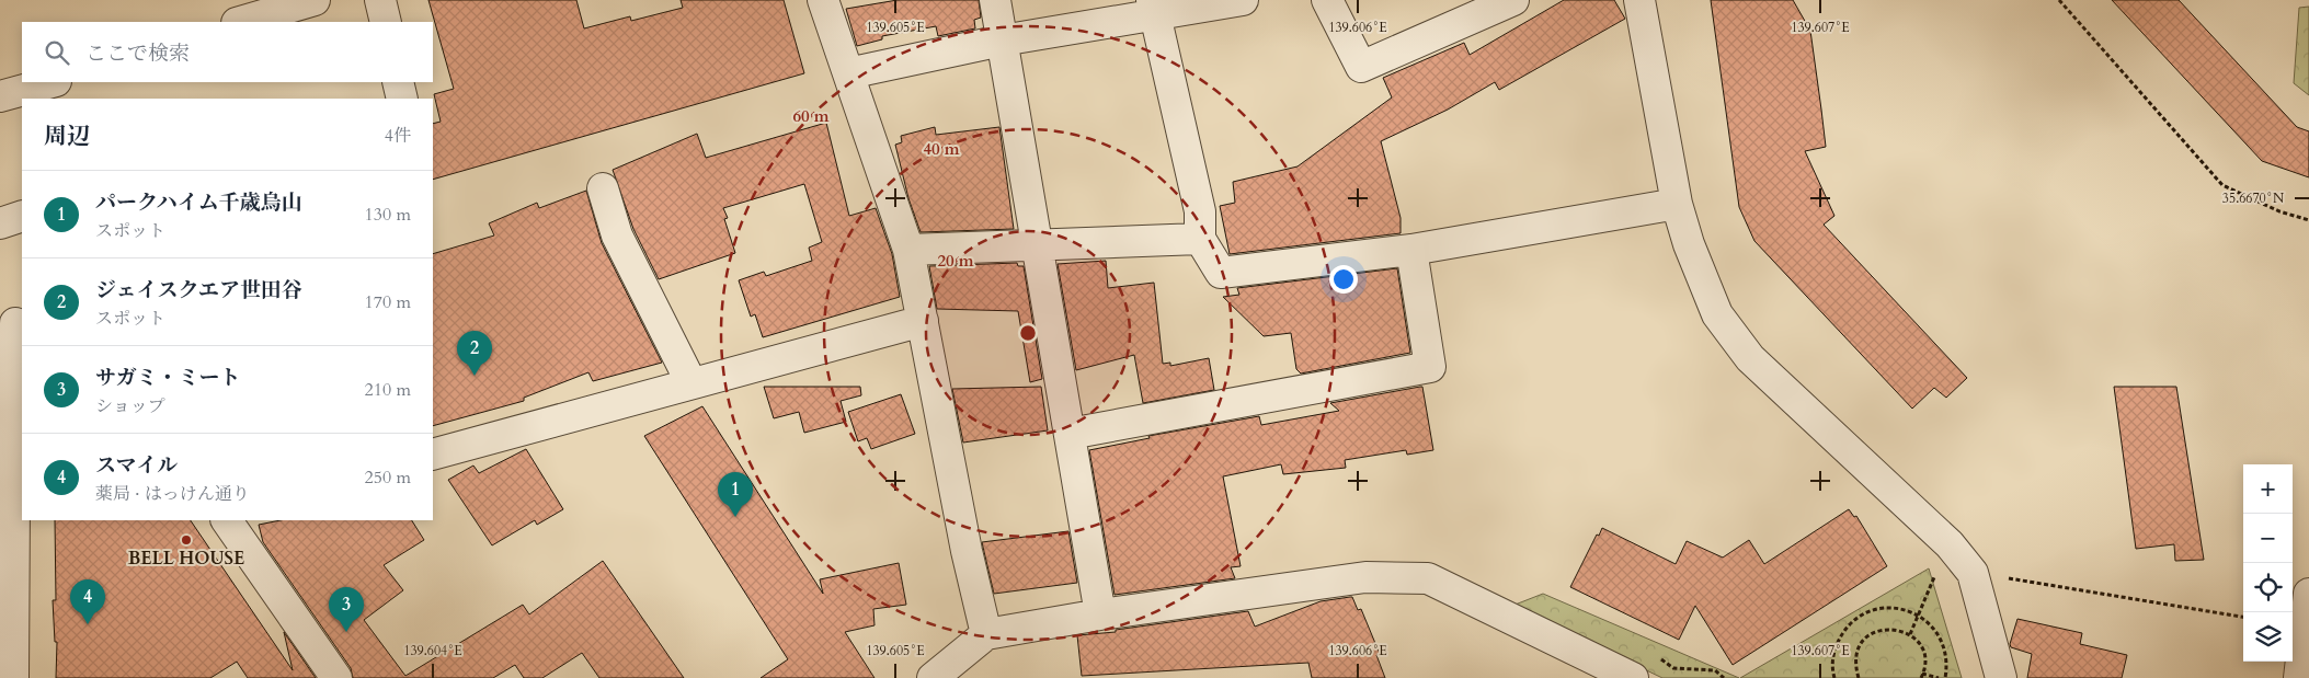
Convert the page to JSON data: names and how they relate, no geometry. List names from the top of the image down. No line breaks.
{"places":["BELL HOUSE"],"page":{"search":"ここで検索","heading":["周辺","4件"],"list":[{"mark":"1","name":"パークハイム千歳烏山","note":"スポット","value":"130 m"},{"mark":"2","name":"ジェイスクエア世田谷","note":"スポット","value":"170 m"},{"mark":"3","name":"サガミ・ミート","note":"ショップ","value":"210 m"},{"mark":"4","name":"スマイル","note":"薬局 · はっけん通り","value":"250 m"}],"pins":["2","1","4","3"],"map_buttons":["+","−"]},"coordinates":["139.605°E","139.606°E","139.607°E","35.6670°N","139.604°E"],"rings":["60 m","40 m","20 m"]}
